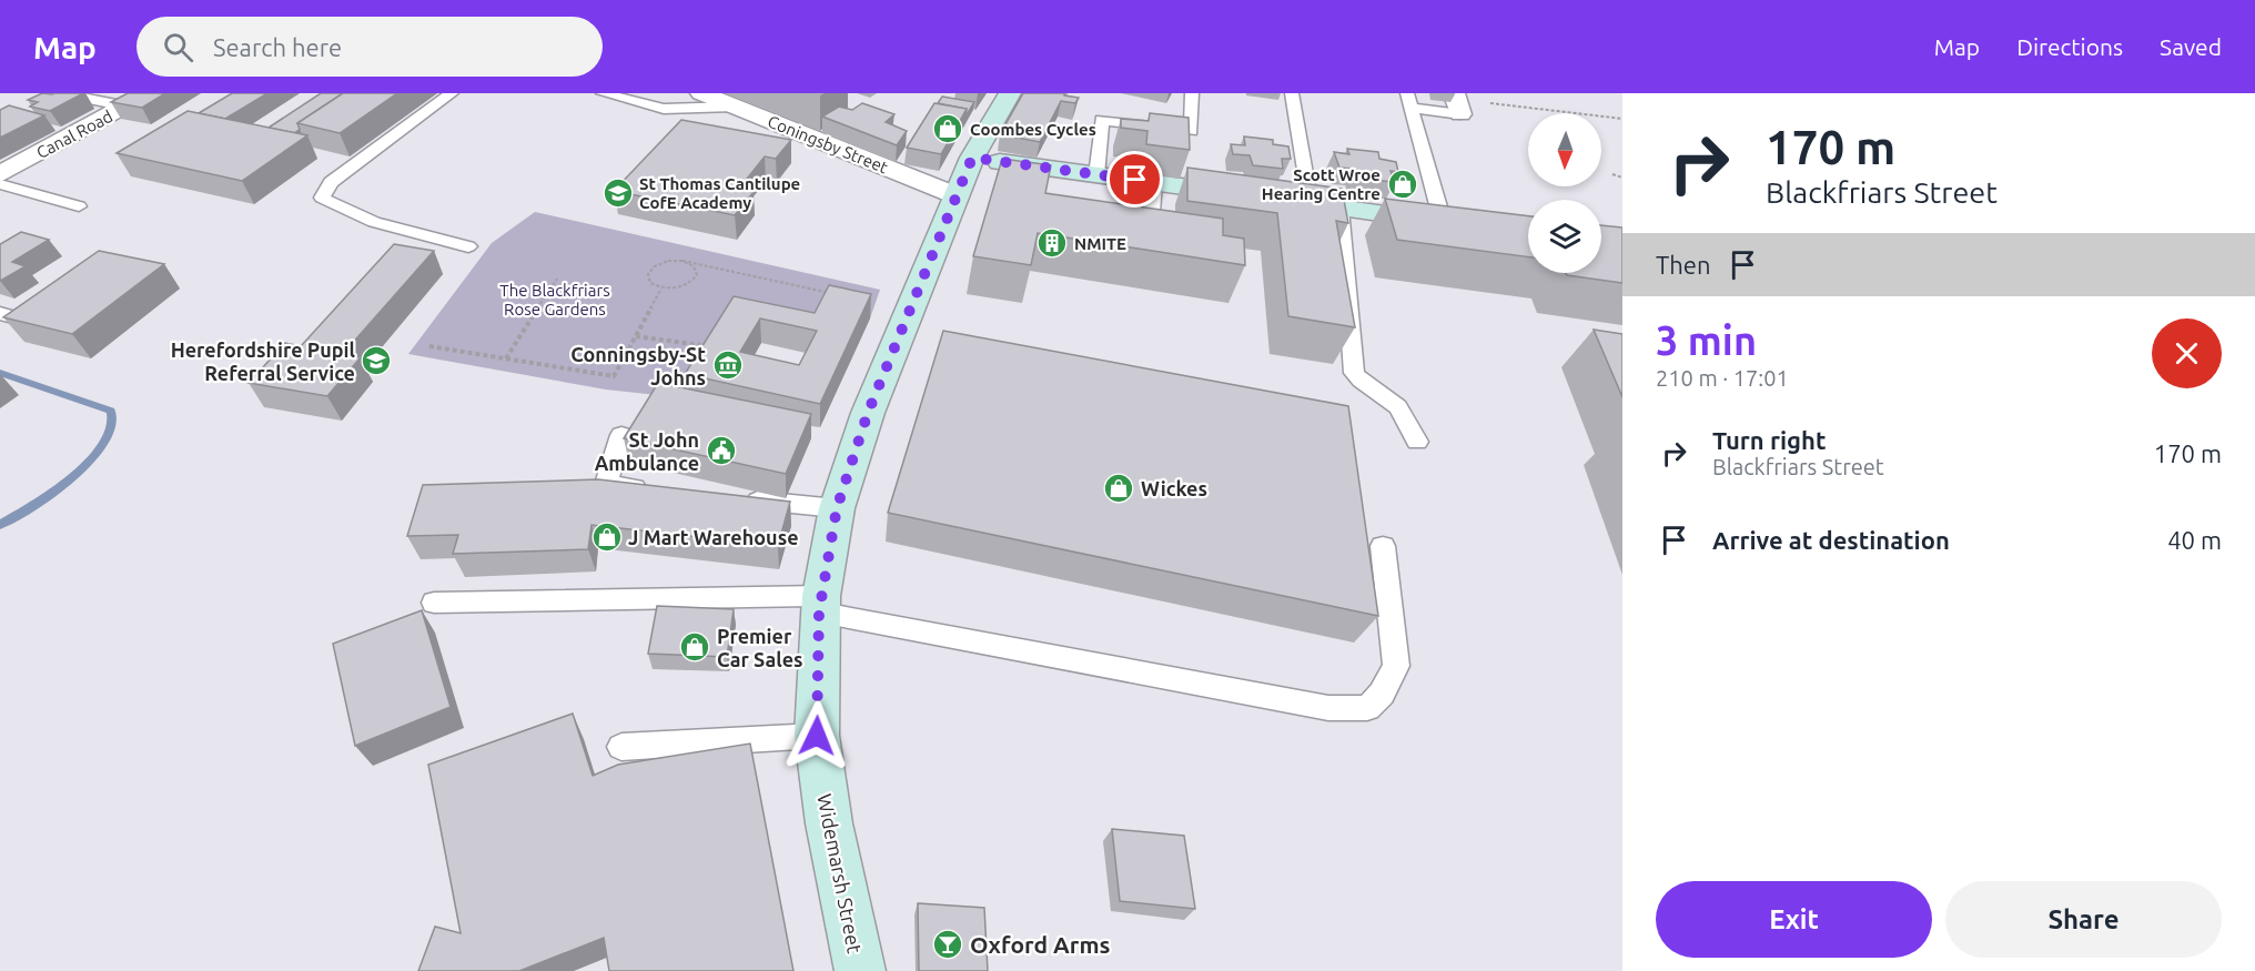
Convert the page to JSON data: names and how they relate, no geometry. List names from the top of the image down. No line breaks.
{"streets":{"main road":["Widemarsh Street"],"street":["Canal Road","Coningsby Street"]},"crossings":[["Coningsby Street","Widemarsh Street"]],"parks":["The Blackfriars Rose Gardens"],"places":{"shop":["Coombes Cycles","Scott Wroe Hearing Centre","Wickes","J Mart Warehouse","Premier Car Sales"],"school or university":["St Thomas Cantilupe CofE Academy","Herefordshire Pupil Referral Service"],"building":["NMITE"],"museum":["Conningsby-St Johns"],"public building":["St John Ambulance"],"bar":["Oxford Arms"]},"north":"bottom","page":{"header":"Map","search":"Search here","nav":["Map","Directions","Saved"],"turn":["170 m","Blackfriars Street"],"then":"Then","heading":["3 min","210 m · 17:01"],"list":[{"name":"Turn right","note":"Blackfriars Street","value":"170 m"},{"name":"Arrive at destination","value":"40 m"}],"buttons":["Exit","Share"]}}
